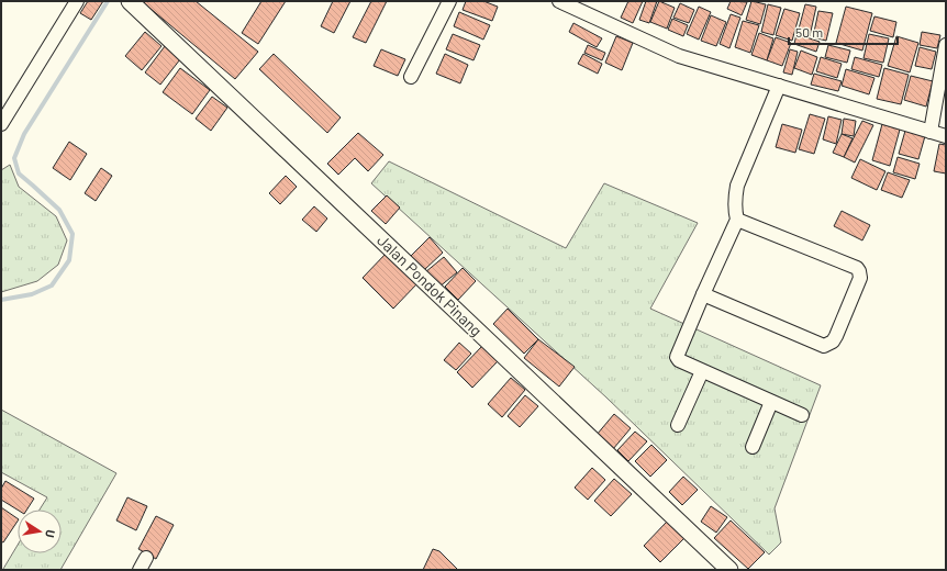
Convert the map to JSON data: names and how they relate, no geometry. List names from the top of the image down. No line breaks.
{"streets":{"street":["Jalan Pondok Pinang"]},"scale_bar":"50 m","north":"right"}
